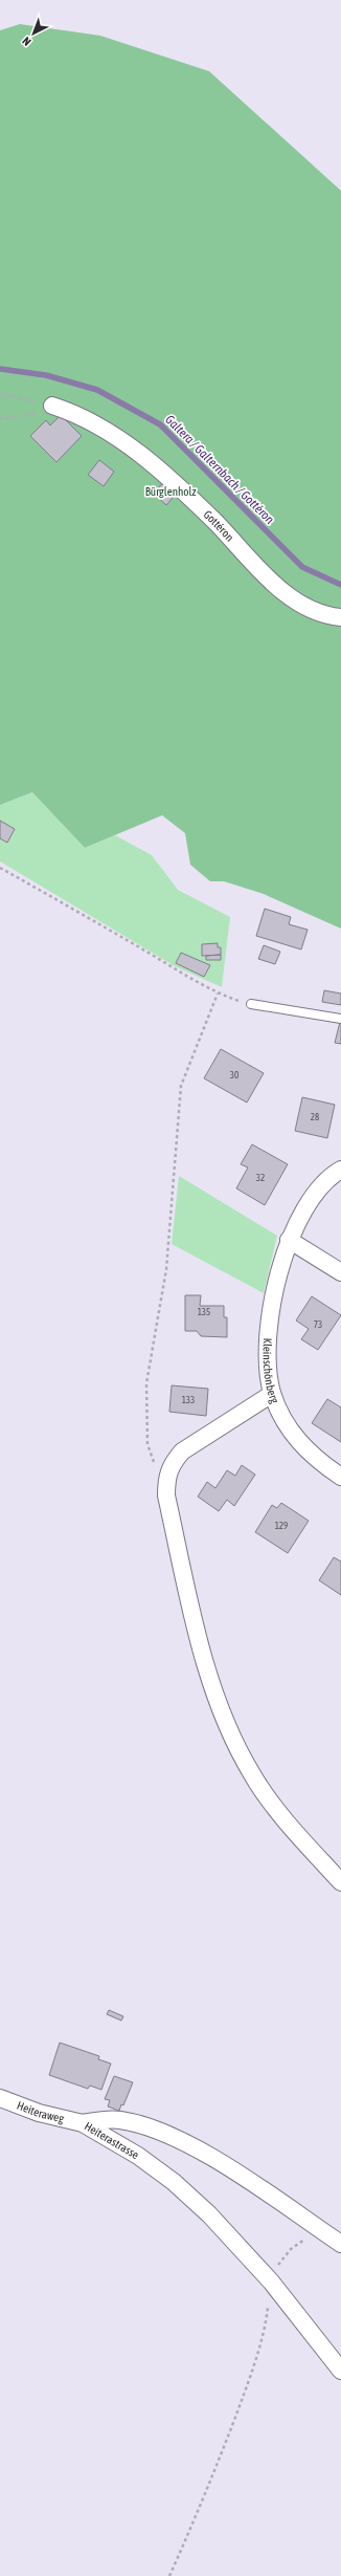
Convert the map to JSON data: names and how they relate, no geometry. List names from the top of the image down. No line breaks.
{"streets":{"street":["Gottéron","Kleinschönberg","Heiteraweg","Heiterastrasse"]},"crossings":[["Heiteraweg","Heiterastrasse"]],"water":["Galtera / Galternbach / Gottéron"],"parks":["Bürglenholz"],"house_numbers":["30","28","32","135","73","133","129"],"north":"bottom left"}
